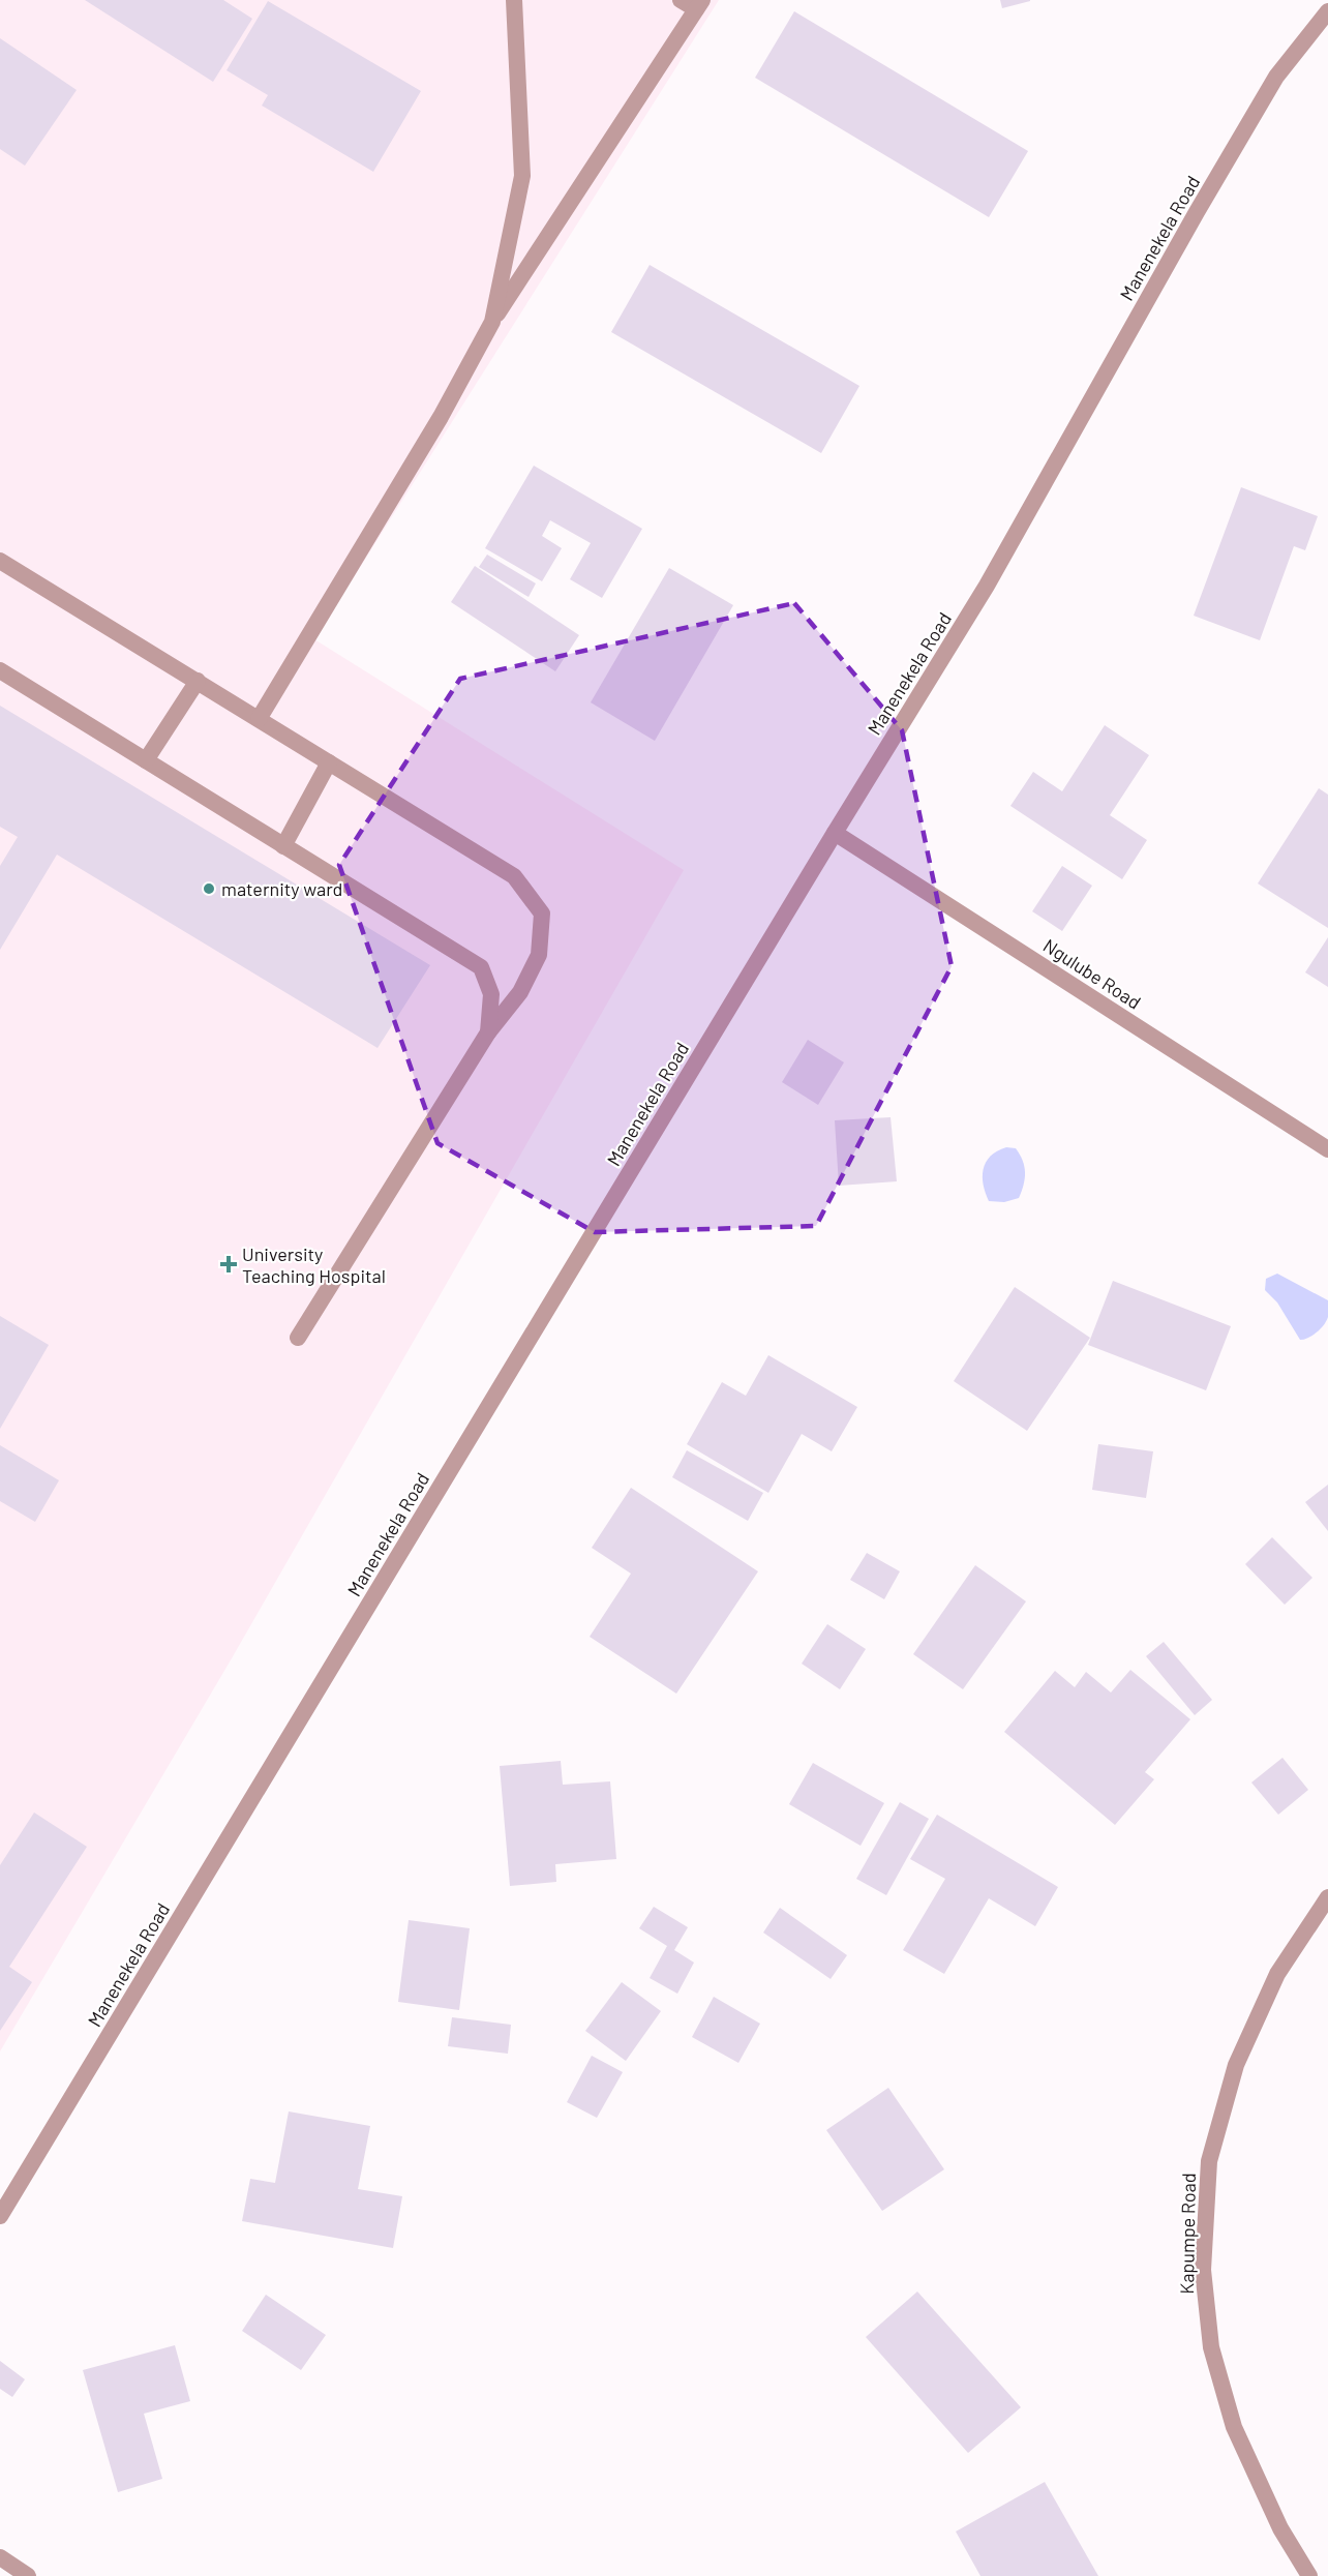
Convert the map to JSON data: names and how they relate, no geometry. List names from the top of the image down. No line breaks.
{"streets":{"street":["Manenekela Road","Ngulube Road","Kapumpe Road"]},"crossings":[["Manenekela Road","Ngulube Road"]],"places":{"other":["maternity ward"],"health":["University Teaching Hospital"]}}
